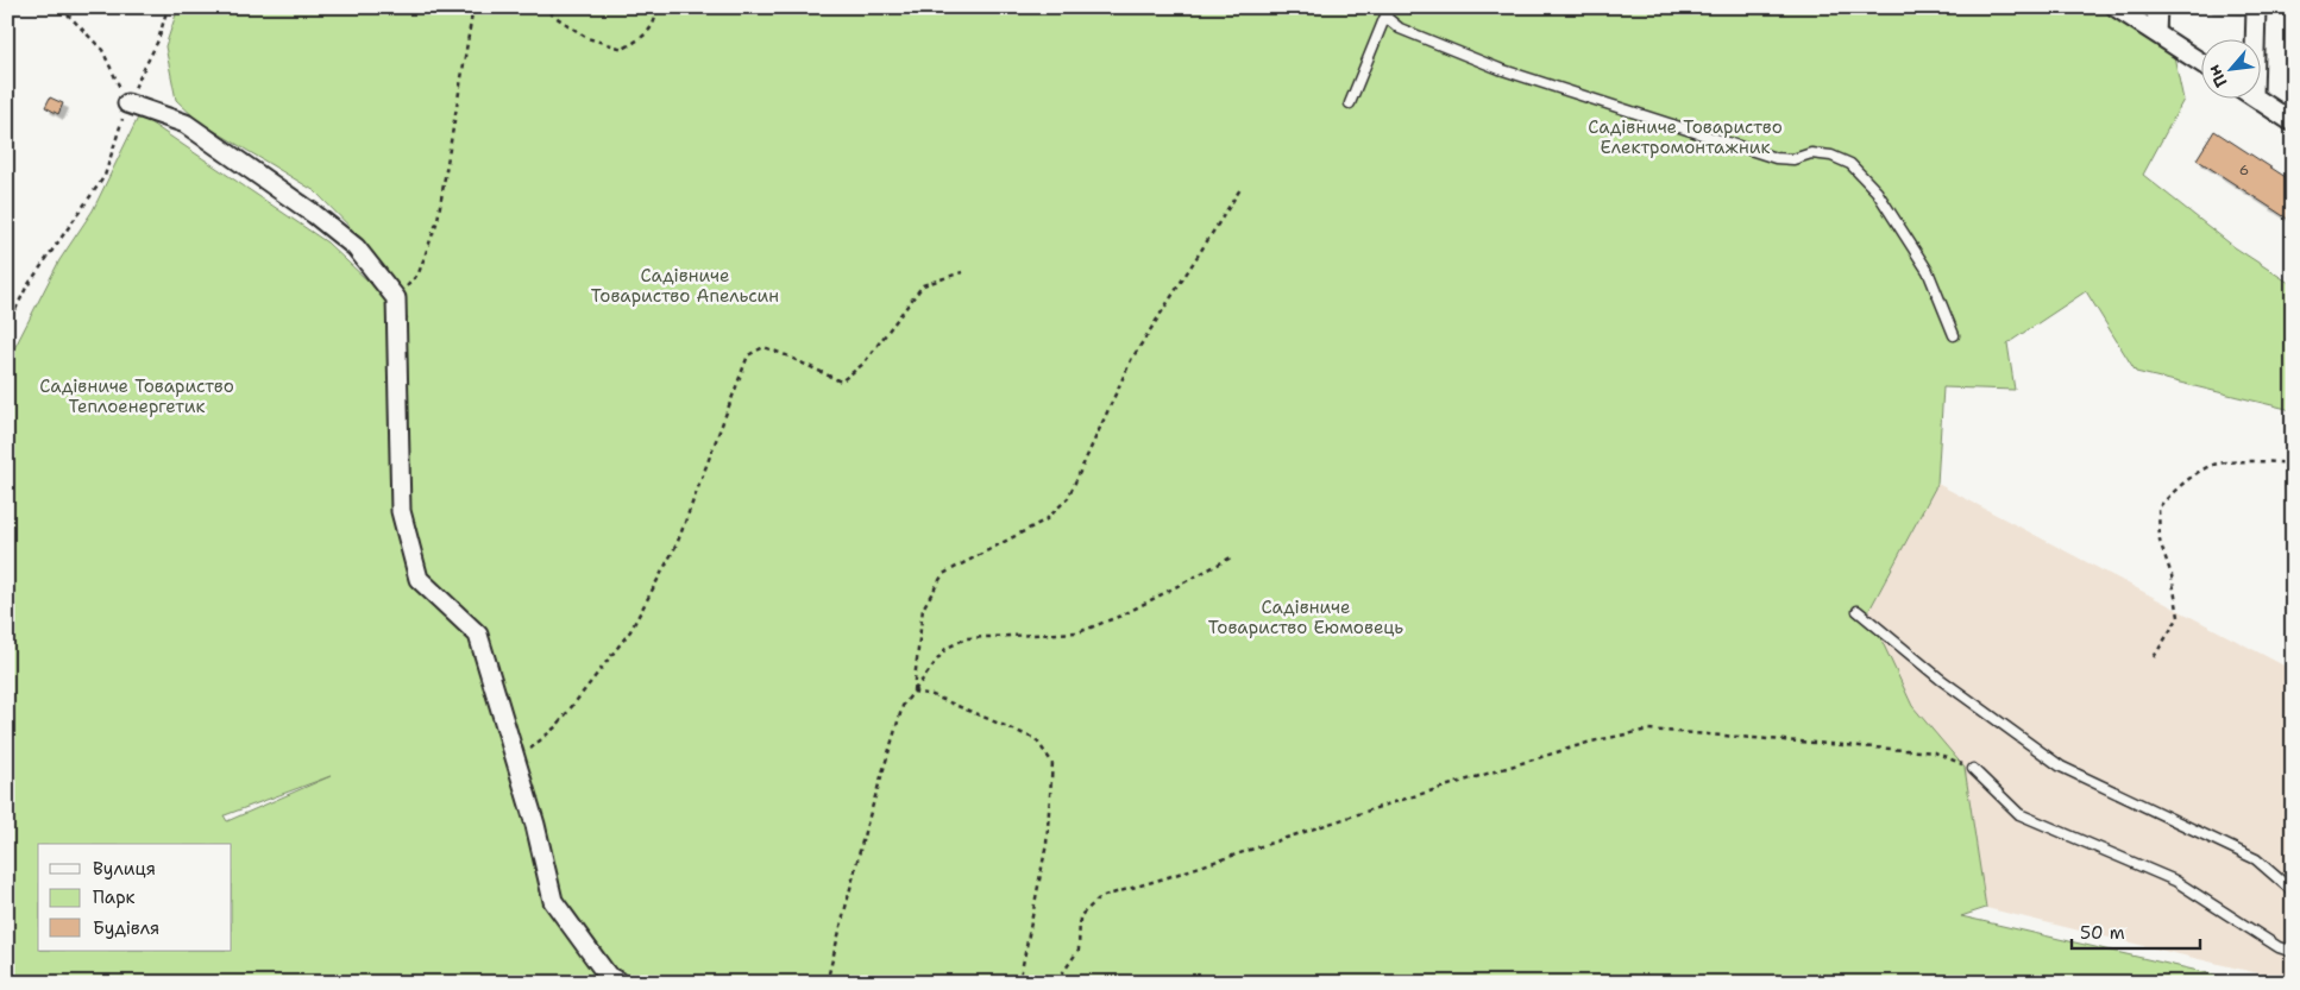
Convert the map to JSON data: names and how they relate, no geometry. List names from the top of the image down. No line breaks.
{"parks":["Садівниче Товариство Електромонтажник","Садівниче Товариство Апельсин","Садівниче Товариство Теплоенергетик","Садівниче Товариство Еюмовець"],"house_numbers":["6"],"legend":["Вулиця","Парк","Будівля"],"scale_bar":"50 m","north":"bottom left"}
